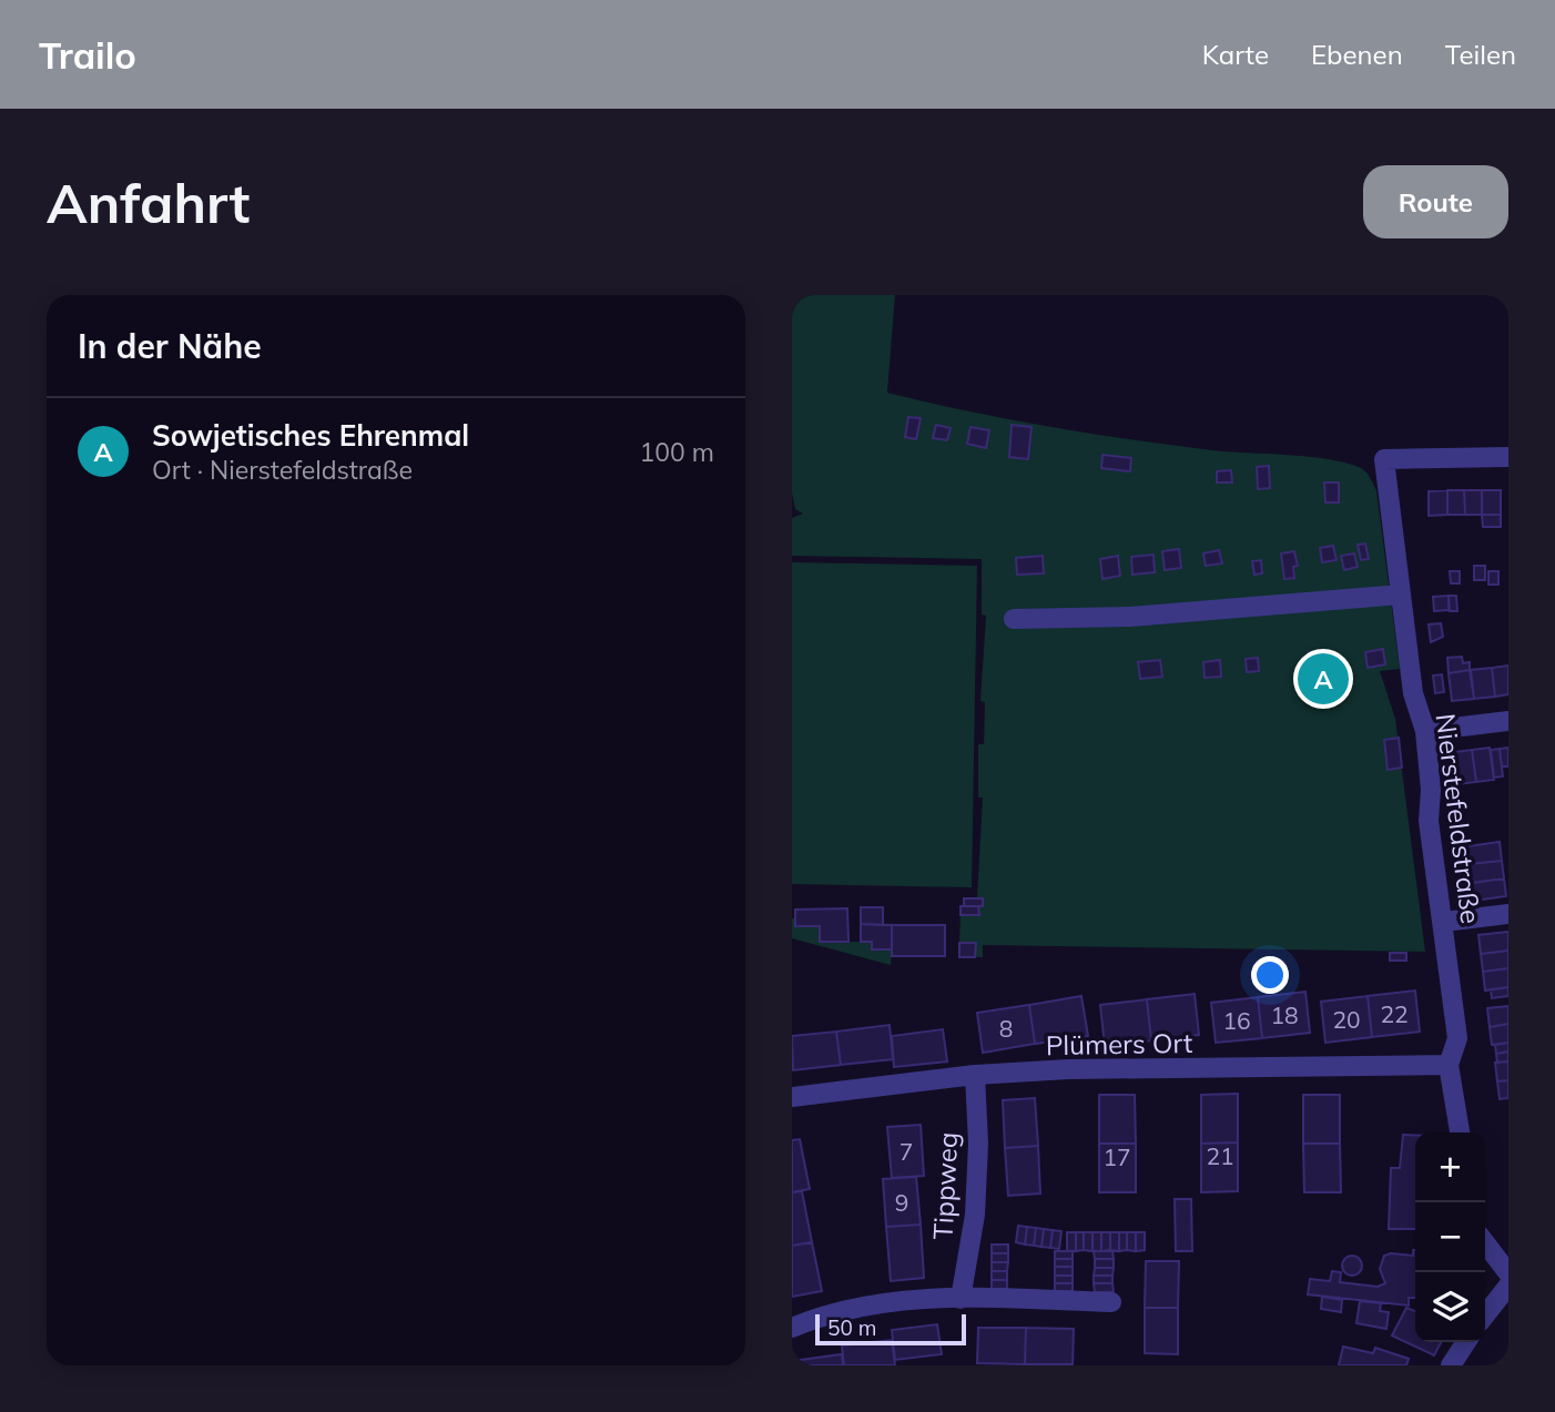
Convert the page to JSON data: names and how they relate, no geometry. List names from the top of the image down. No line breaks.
{"streets":{"street":["Nierstefeldstraße","Plümers Ort","Tippweg"]},"crossings":[["Nierstefeldstraße","Plümers Ort"],["Plümers Ort","Tippweg"]],"house_numbers":["22","18","20","16","8","7","21","17","9"],"scale_bar":"50 m","page":{"header":"Trailo","nav":["Karte","Ebenen","Teilen"],"buttons":"Route","title":"Anfahrt","heading":"In der Nähe","list":[{"mark":"A","name":"Sowjetisches Ehrenmal","note":"Ort · Nierstefeldstraße","value":"100 m"}],"pins":"A","map_buttons":["+","−"],"scale":"50 m"}}
